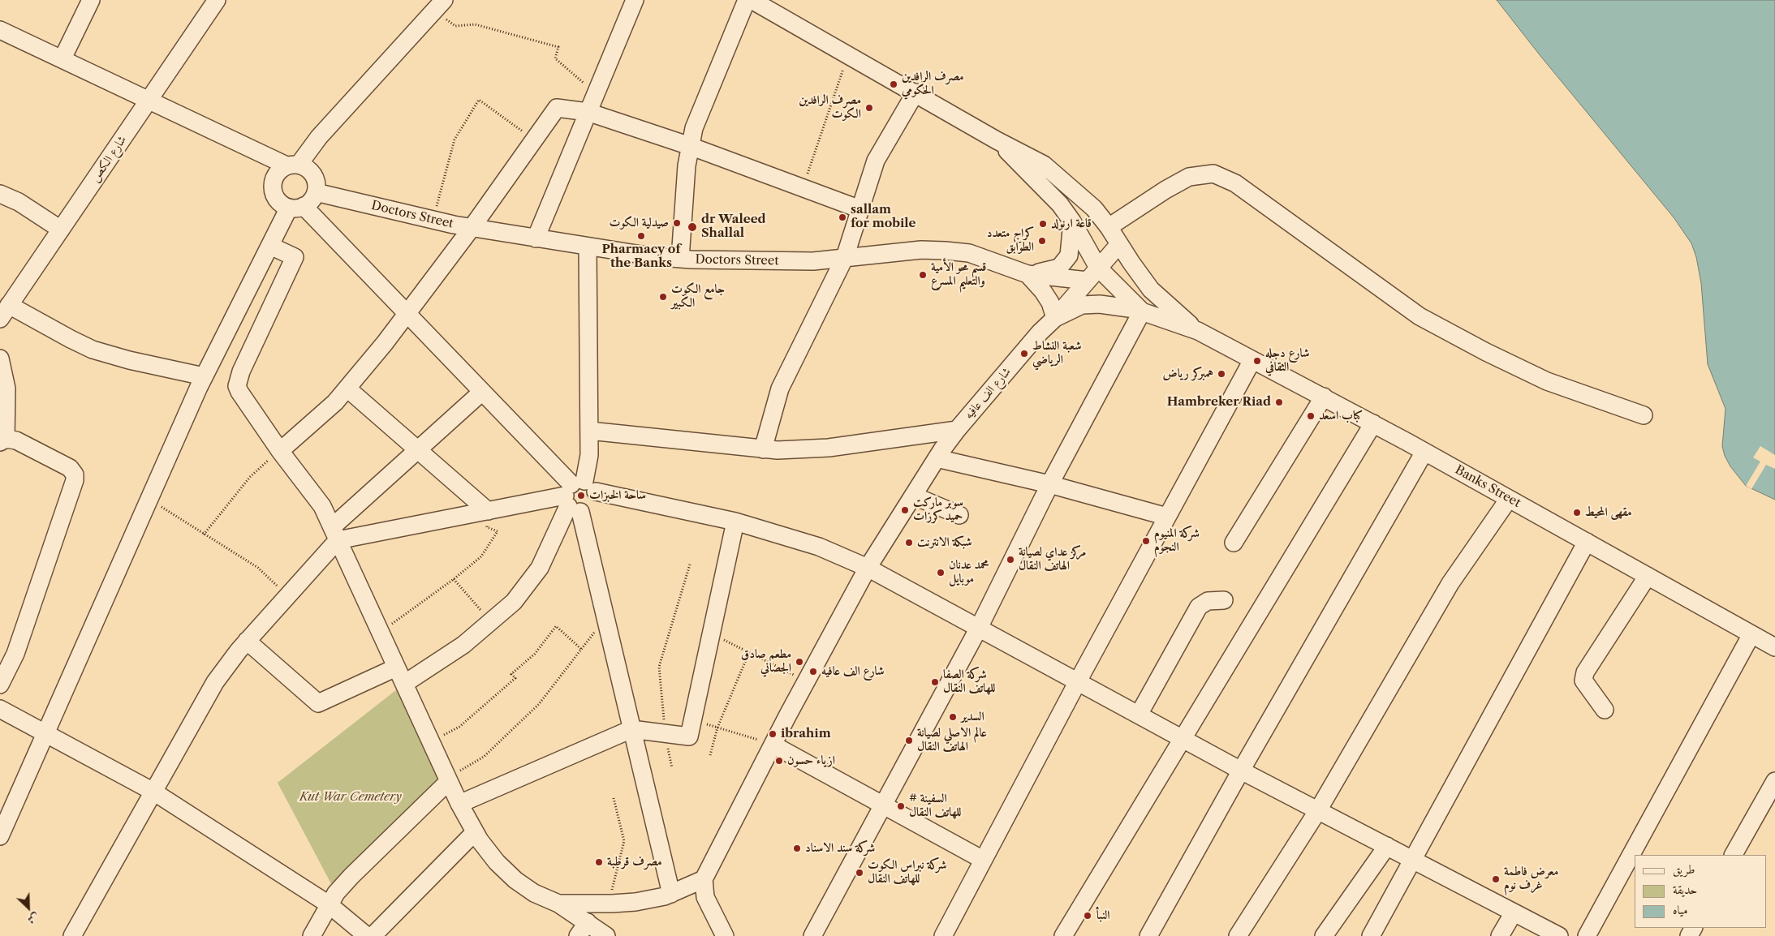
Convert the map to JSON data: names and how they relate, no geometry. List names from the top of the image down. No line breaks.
{"streets":{"street":["شارع الكص","Doctors Street","شارع الف عافيه","Banks Street"]},"crossings":[["Doctors Street","شارع الف عافيه"]],"parks":["Kut War Cemetery"],"places":["مصرف الرافدين الحكومي","مصرف الرافدين الكوت","sallam for mobile","صيدلية الكوت","قاعة ارنولد","dr Waleed Shallal","Pharmacy of the Banks","كراج متعدد الطوابق","قسم محو الأمية والتعليم المسرع","جامع الكوت الكبير","شعبة النشاط الرياضي","شارع دجله الثقافي","همبركر رياض","Hambreker Riad","كباب اسعد","ساحة الخبزات","سوبر ماركت حميد كرزات","مقهى المحيط","شركة المنيوم النجوم","شبكة الانترنت","مركز عداي لصيانة الهاتف النقال","محمد عدنان موبايل","مطعم صادق الجصاني","شارع الف عافيه","شركة الصفا للهاتف النقال","السدير","ibrahim","عالم الاصلي لصيانة الهاتف النقال","ازياء حسون","# السفينة للهاتف النقال","شركة سند الاسناد","مصرف قرطبة","شركة نبراس الكوت للهاتف النقال","معرض فاطمة غرف نوم","النبأ"],"legend":["طريق","حديقة","مياه"],"north":"bottom right"}
